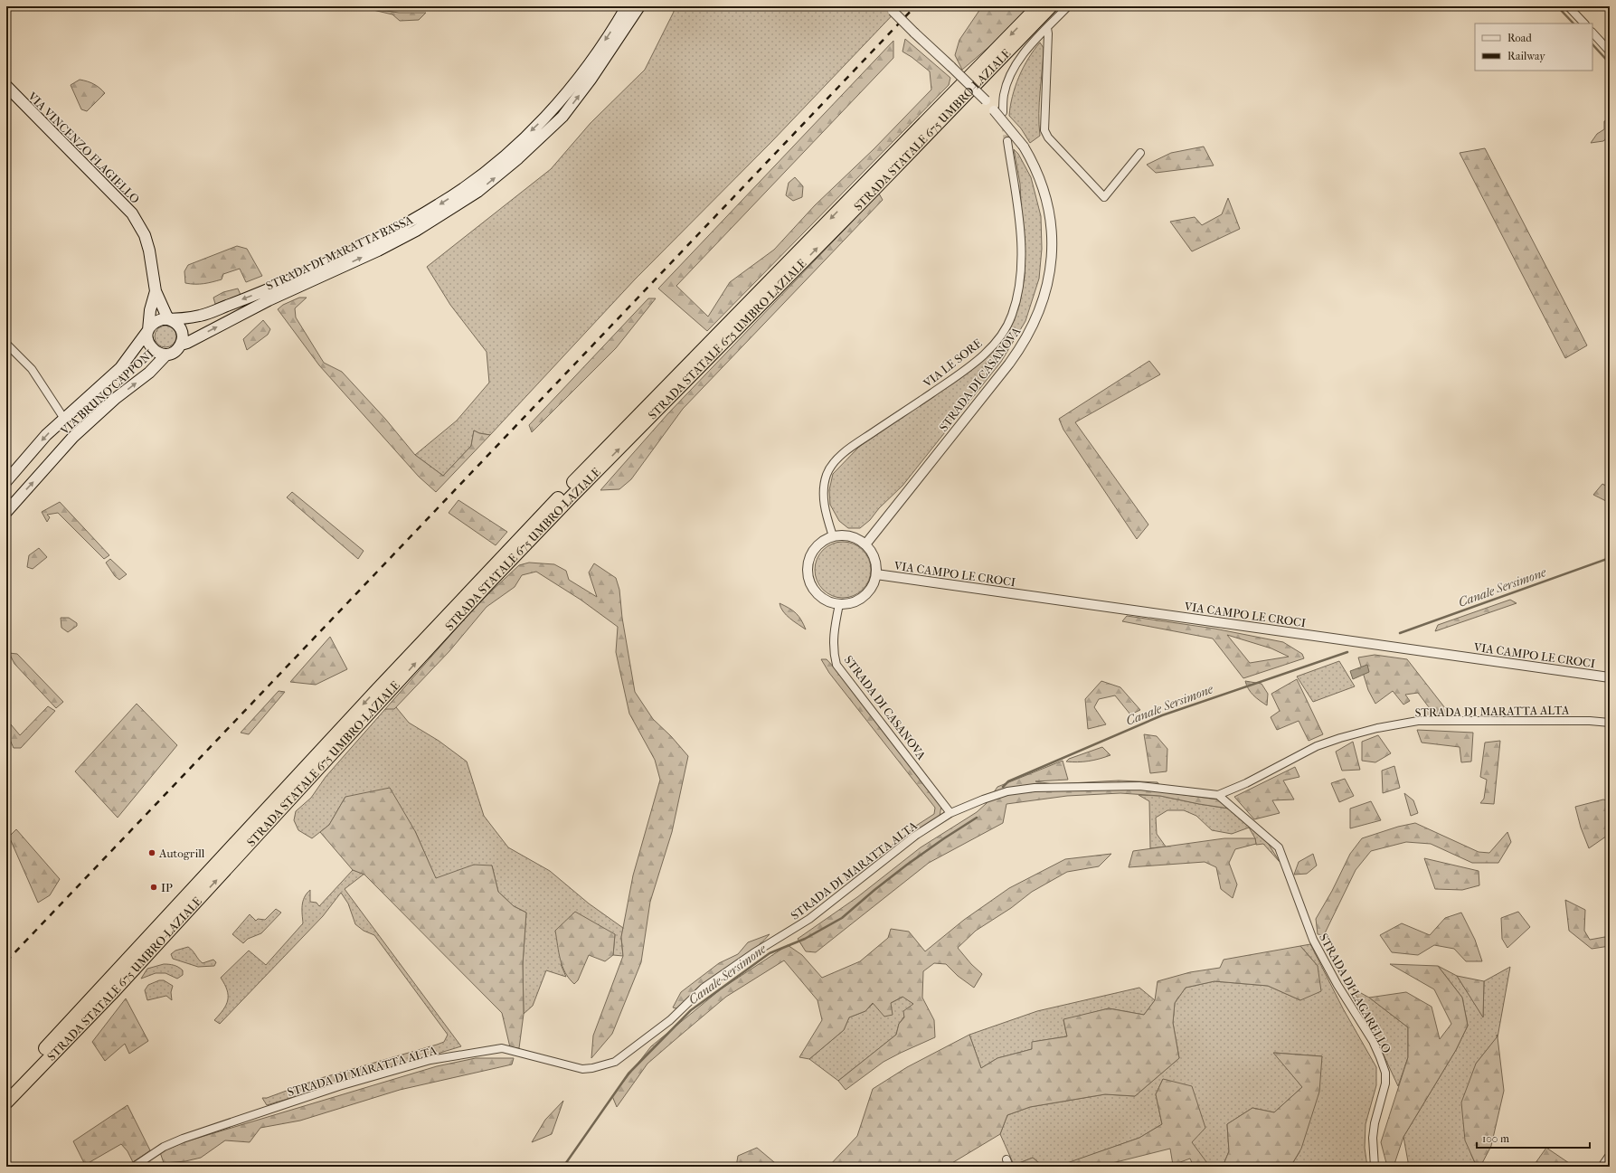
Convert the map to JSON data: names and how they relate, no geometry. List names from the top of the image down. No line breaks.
{"streets":{"highway":["STRADA STATALE 675 UMBRO-LAZIALE"],"main road":["VIA VINCENZO FLAGIELLO","STRADA DI MARATTA BASSA","VIA BRUNO CAPPONI"],"street":["VIA LE SORE","STRADA DI CASANOVA","VIA CAMPO LE CROCI","STRADA DI MARATTA ALTA","STRADA DI LAGARELLO"]},"crossings":[["VIA VINCENZO FLAGIELLO","STRADA DI MARATTA BASSA"],["VIA VINCENZO FLAGIELLO","VIA BRUNO CAPPONI"],["STRADA DI MARATTA BASSA","VIA BRUNO CAPPONI"],["VIA LE SORE","STRADA DI CASANOVA"],["VIA LE SORE","VIA CAMPO LE CROCI"],["STRADA DI CASANOVA","VIA CAMPO LE CROCI"],["STRADA DI CASANOVA","STRADA DI MARATTA ALTA"],["STRADA DI MARATTA ALTA","STRADA DI LAGARELLO"]],"water":["Canale Sersimone"],"places":["Autogrill","IP"],"legend":["Road","Railway"],"scale_bar":"100 m"}
